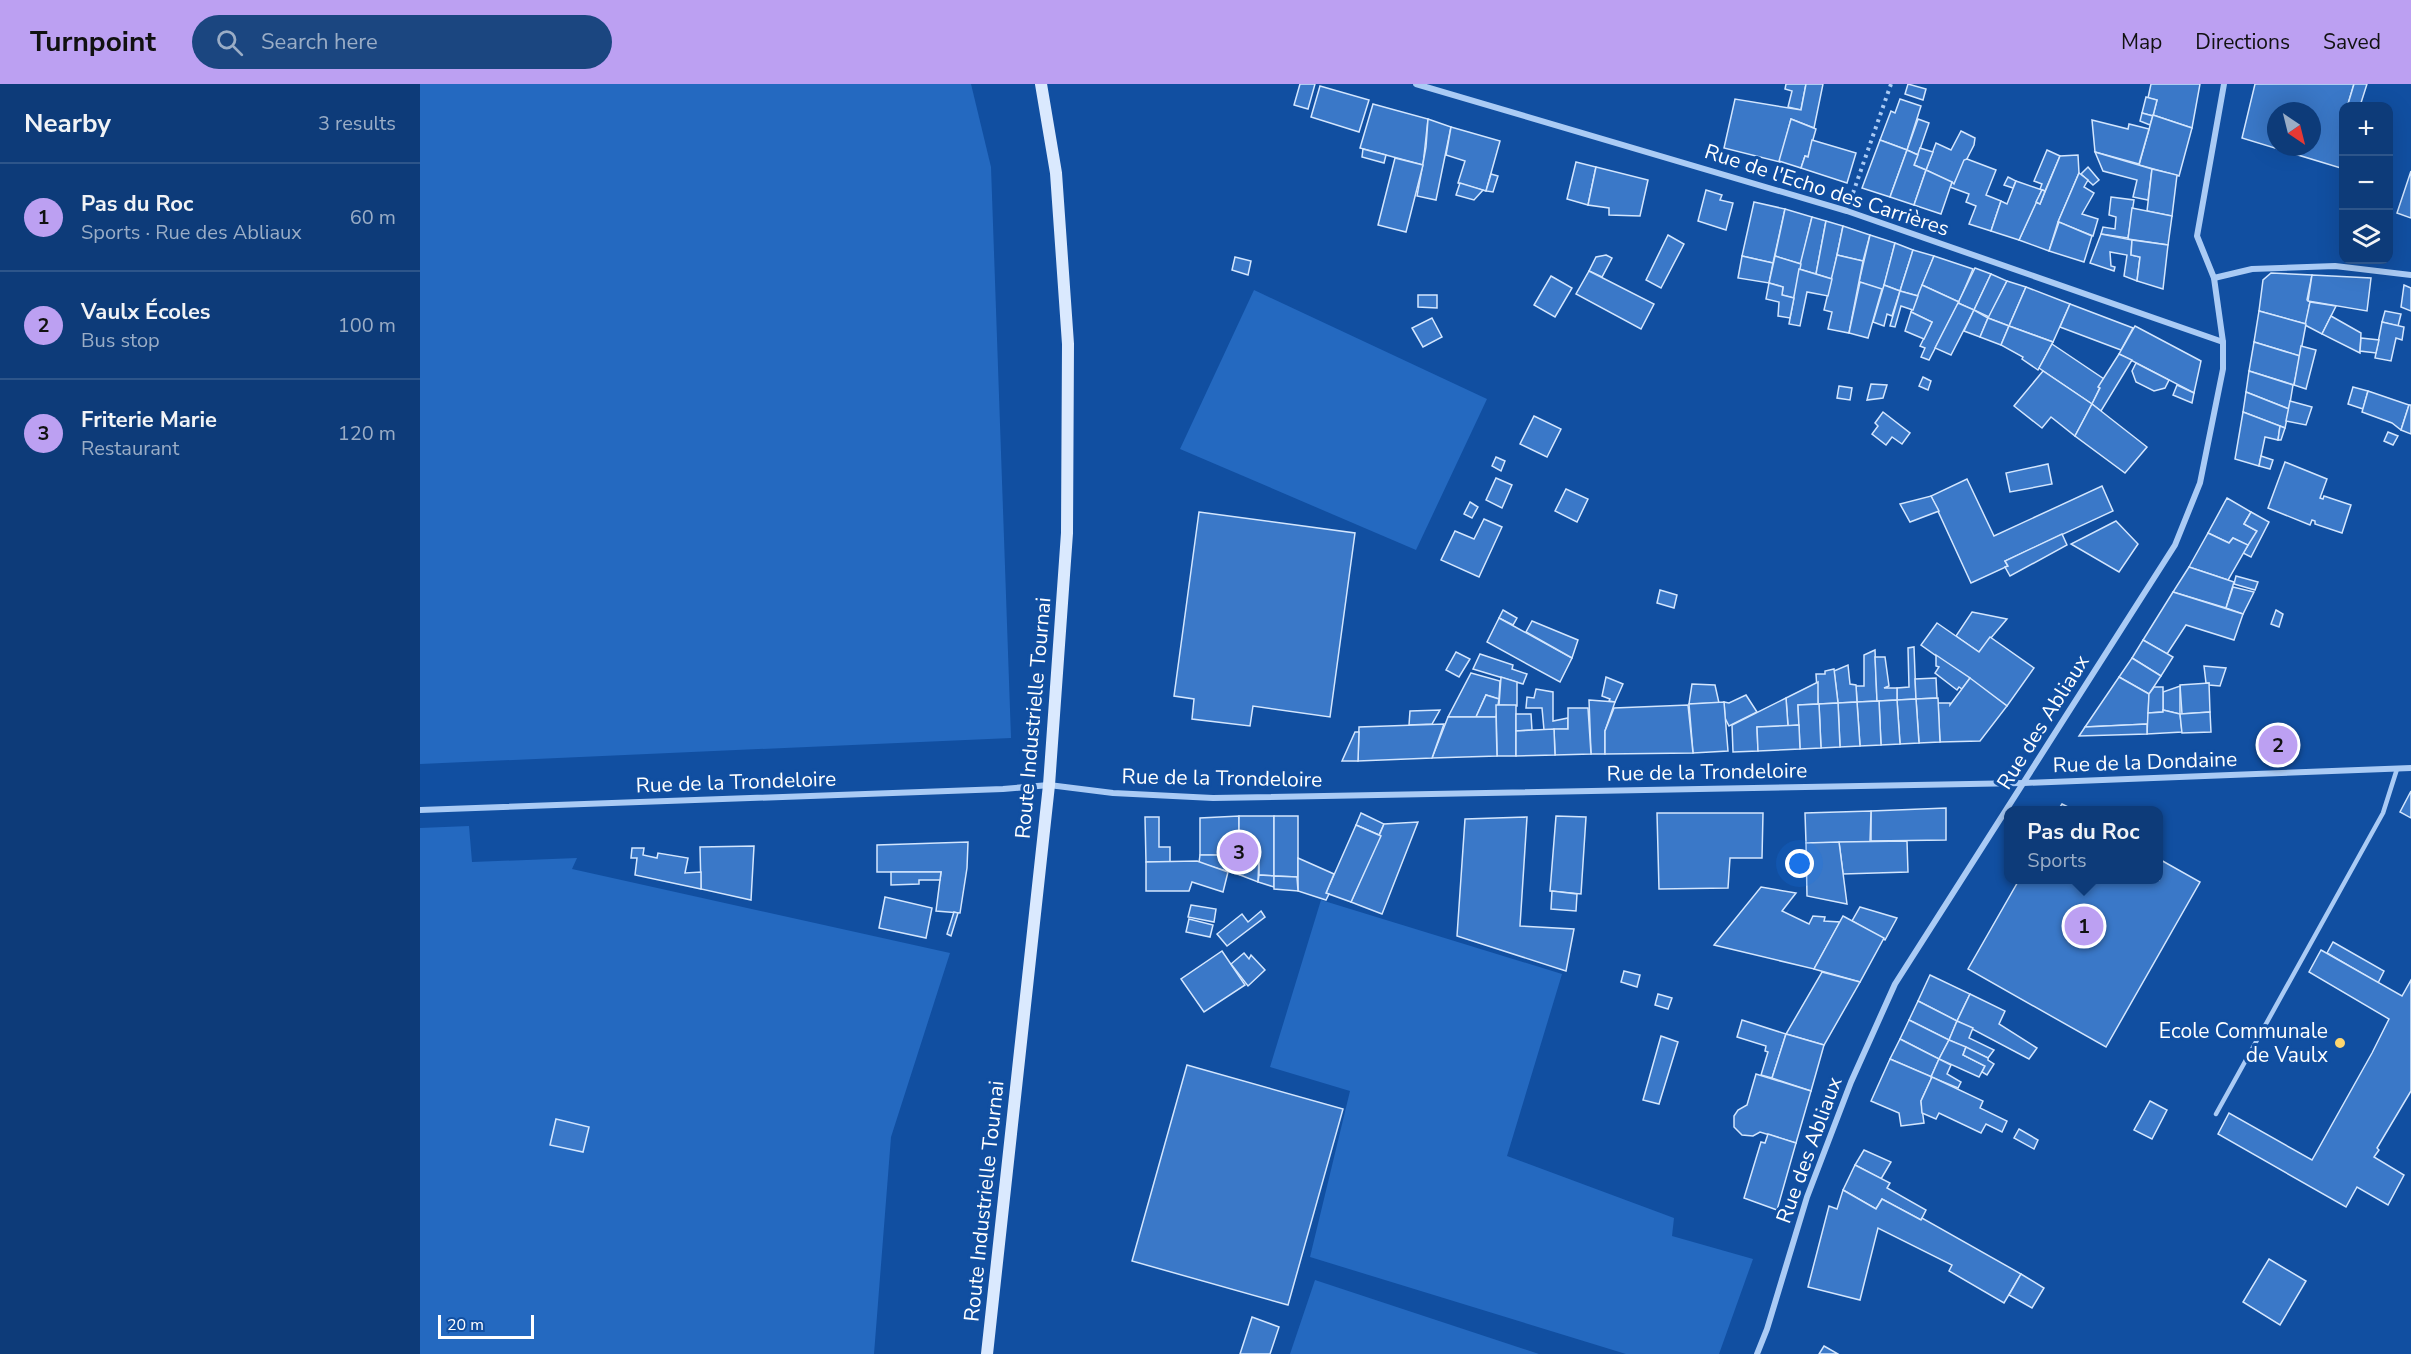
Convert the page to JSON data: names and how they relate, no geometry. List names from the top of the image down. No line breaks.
{"streets":{"main road":["Route Industrielle Tournai"],"street":["Rue de l'Echo des Carrières","Rue des Abliaux","Rue de la Dondaine","Rue de la Trondeloire"]},"crossings":[["Rue de l'Echo des Carrières","Rue des Abliaux"],["Route Industrielle Tournai","Rue de la Trondeloire"],["Rue des Abliaux","Rue de la Dondaine"],["Rue des Abliaux","Rue de la Trondeloire"],["Rue de la Dondaine","Rue de la Trondeloire"]],"places":["Ecole Communale de Vaulx"],"scale_bar":"20 m","north":"bottom right","page":{"header":"Turnpoint","search":"Search here","nav":["Map","Directions","Saved"],"heading":["Nearby","3 results"],"map_buttons":["+","−"],"list":[{"mark":"1","name":"Pas du Roc","note":"Sports · Rue des Abliaux","value":"60 m"},{"mark":"2","name":"Vaulx Écoles","note":"Bus stop","value":"100 m"},{"mark":"3","name":"Friterie Marie","note":"Restaurant","value":"120 m"}],"pins":["2","3","1"],"popup":["Pas du Roc","Sports"],"scale":"20 m"}}
